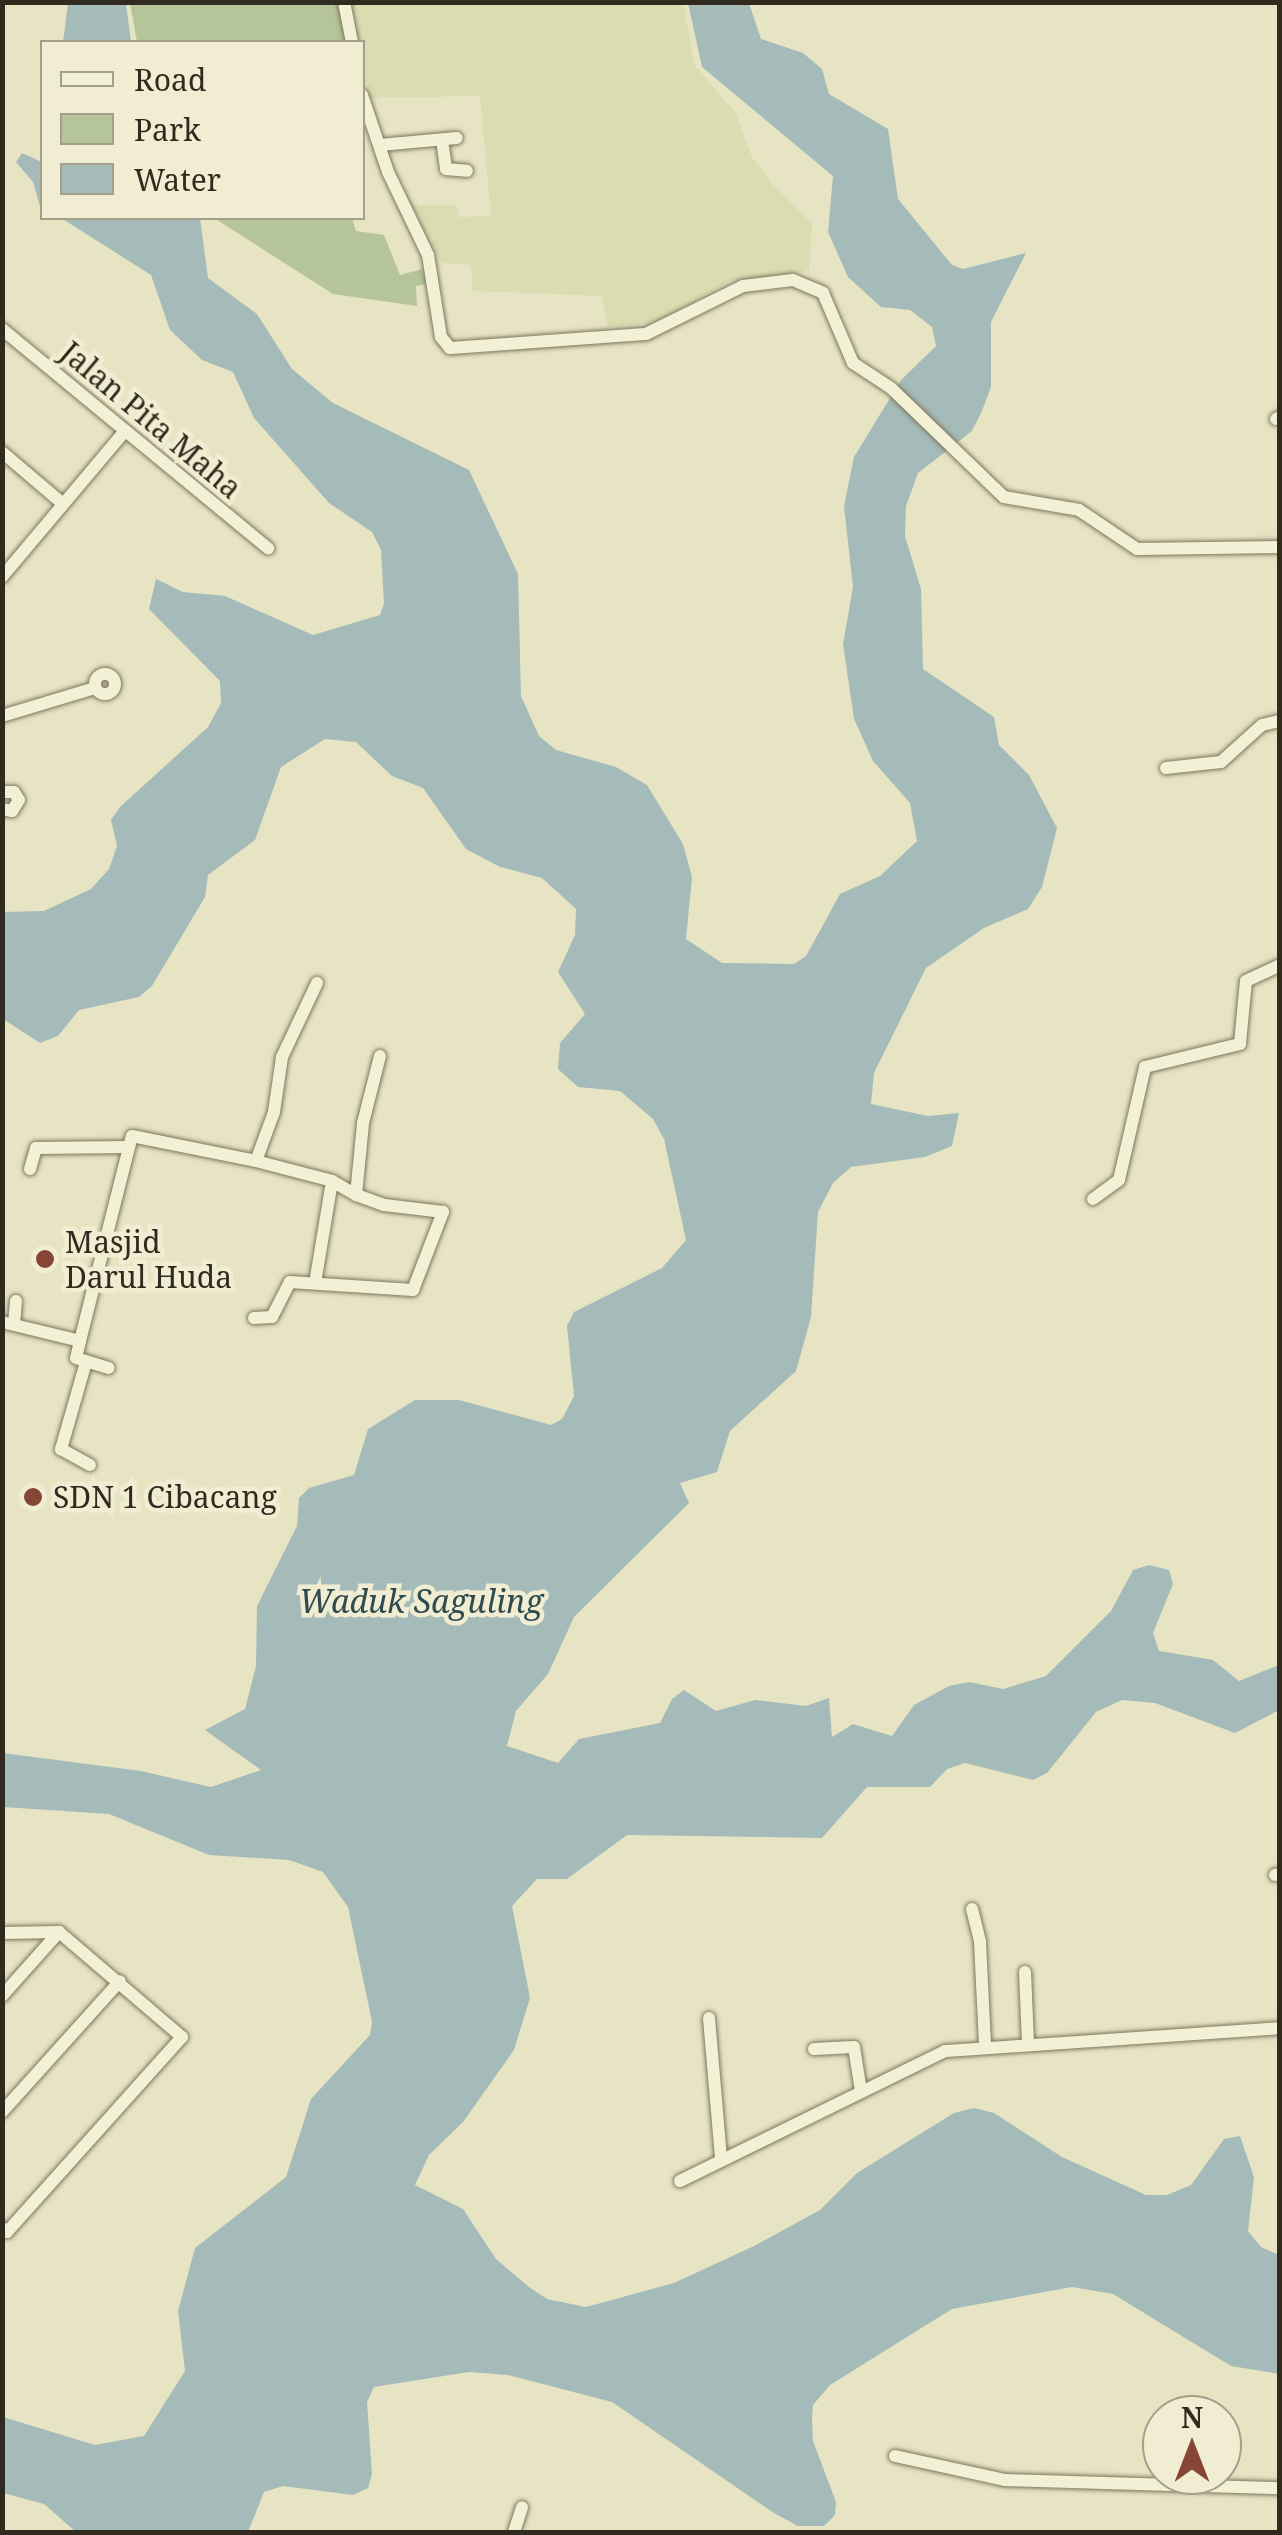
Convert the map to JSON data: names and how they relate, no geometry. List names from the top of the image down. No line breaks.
{"streets":{"street":["Jalan Pita Maha"]},"water":["Waduk Saguling"],"places":["Masjid Darul Huda","SDN 1 Cibacang"],"legend":["Road","Park","Water"],"north":"top"}
